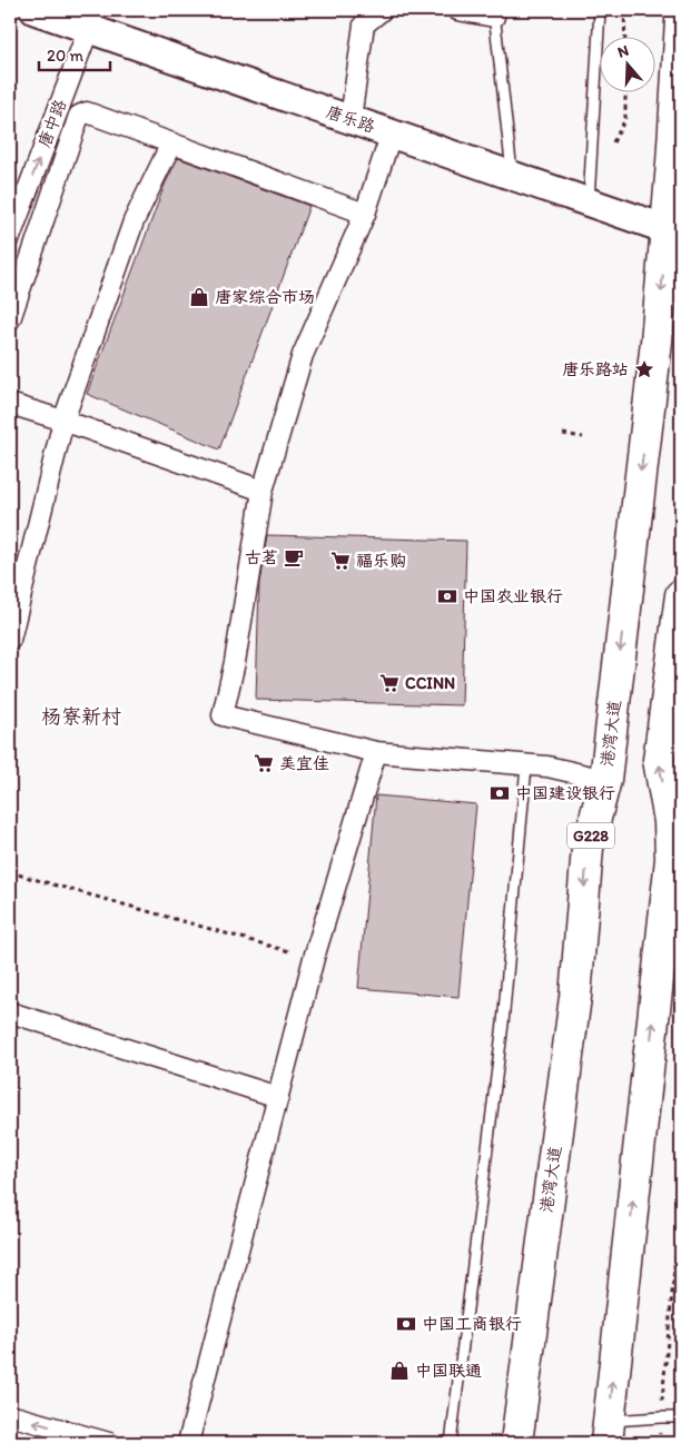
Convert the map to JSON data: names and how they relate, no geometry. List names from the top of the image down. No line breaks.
{"streets":{"highway":["港湾大道","G228"],"street":["唐乐路","唐中路"]},"crossings":[["唐乐路","唐中路"],["唐乐路","港湾大道"]],"districts":["杨寮新村"],"places":{"shop":["唐家综合市场","中国联通"],"place":["唐乐路站"],"cafe":["古茗"],"supermarket":["福乐购","CCINN","美宜佳"],"bank":["中国农业银行","中国建设银行","中国工商银行"]},"scale_bar":"20 m","north":"top"}
